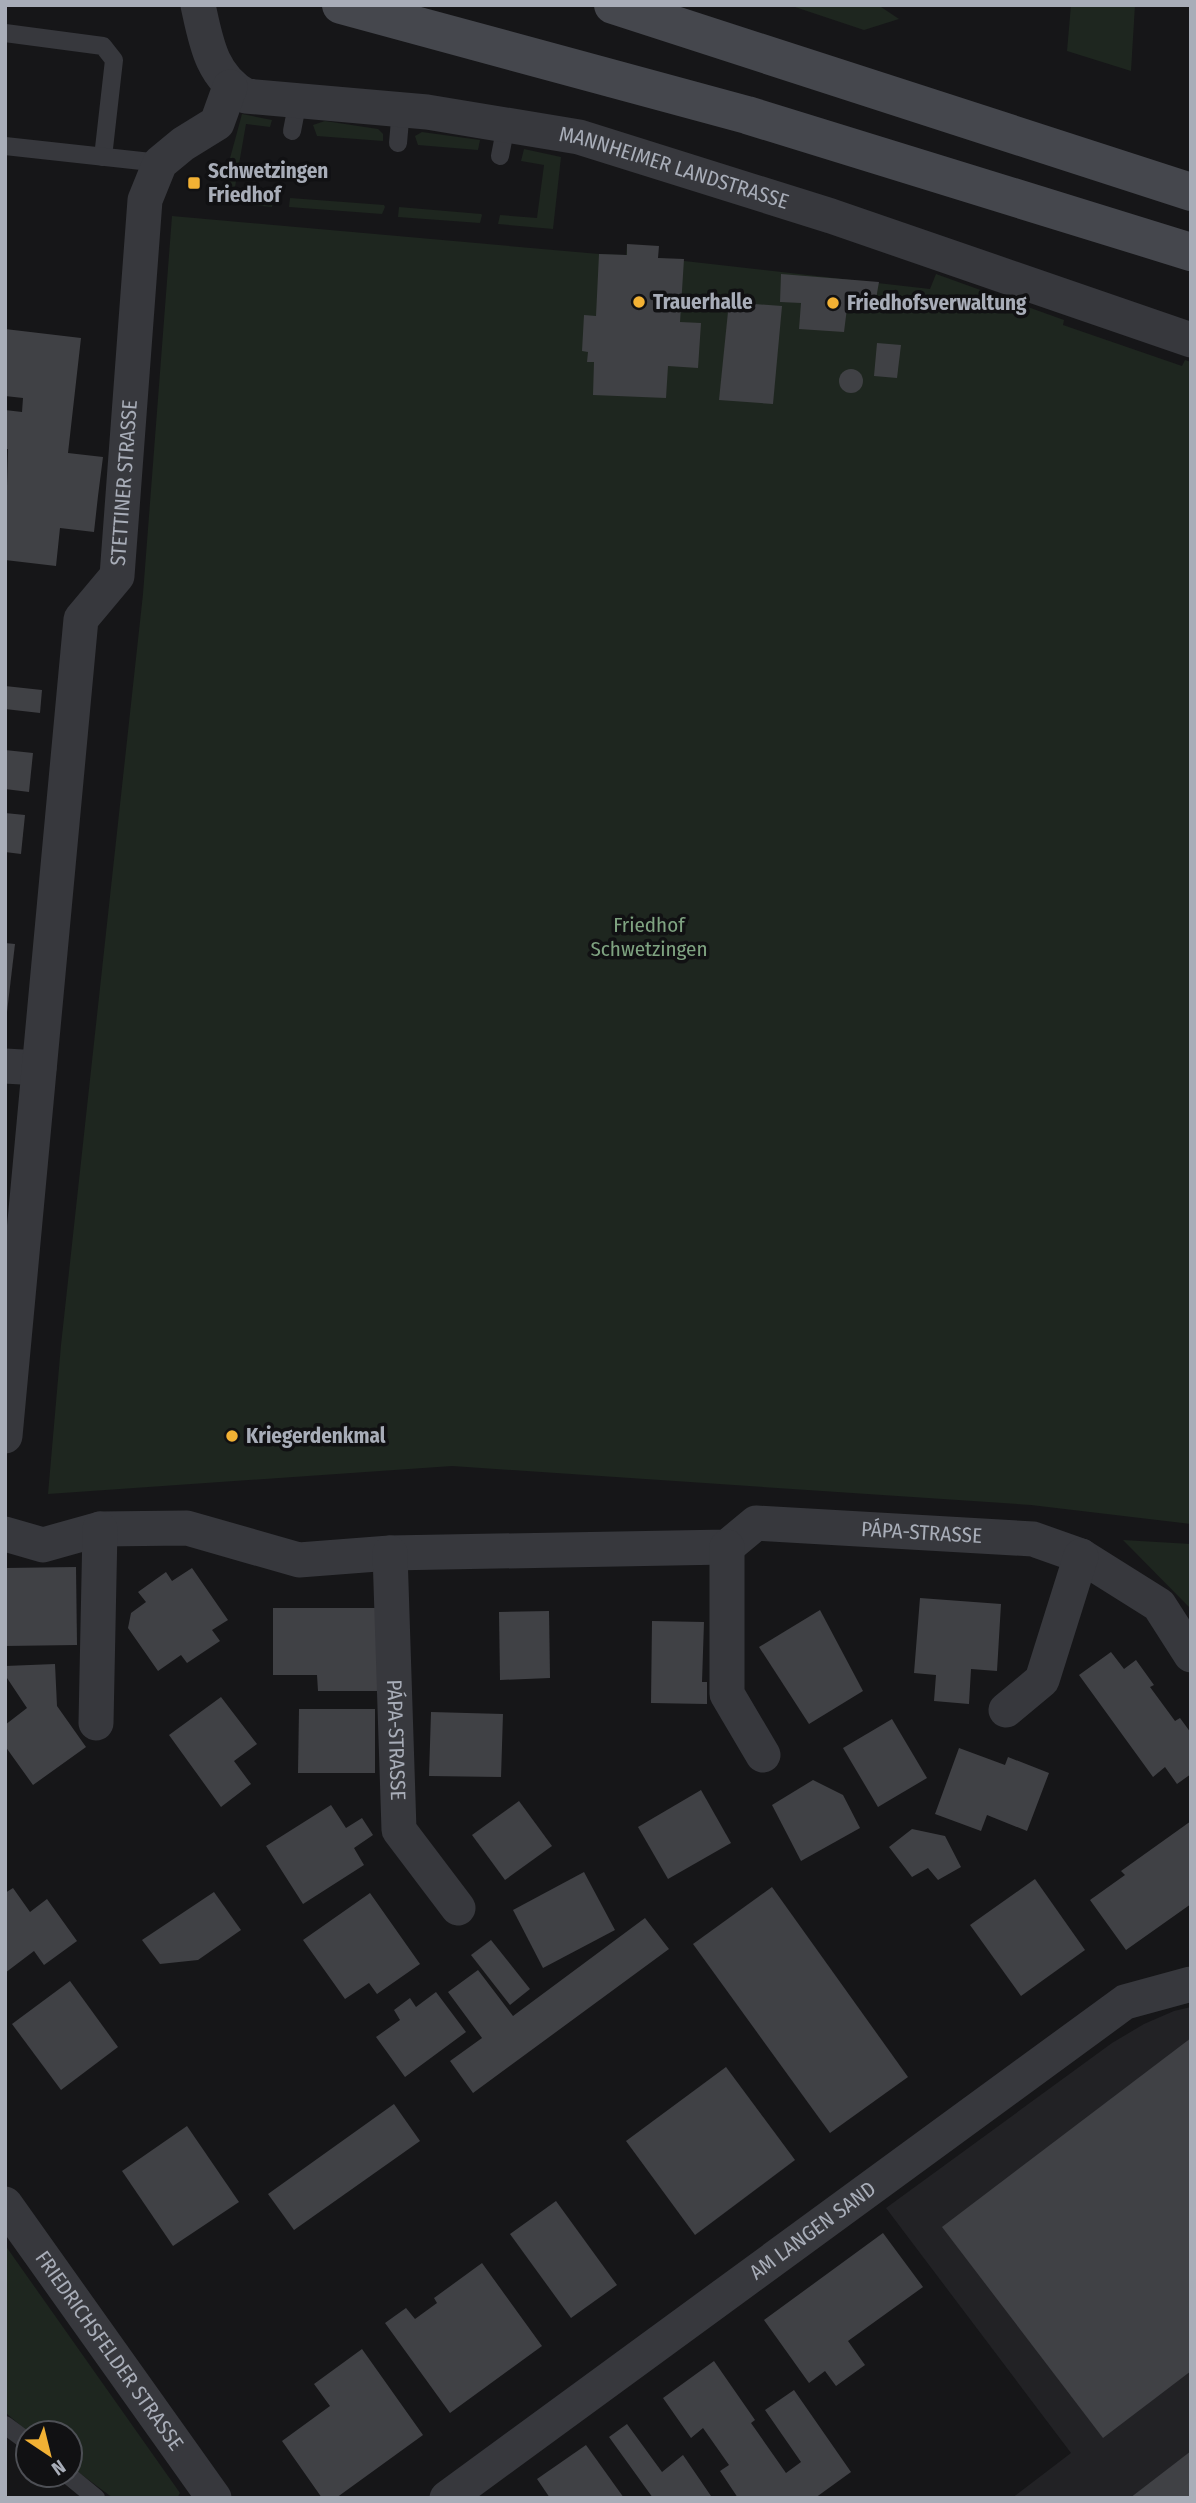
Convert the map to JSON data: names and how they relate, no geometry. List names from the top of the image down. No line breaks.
{"streets":{"street":["MANNHEIMER LANDSTRASSE","STETTINER STRASSE","PÁPA-STRASSE","AM LANGEN SAND","FRIEDRICHSFELDER STRASSE"]},"parks":["Friedhof Schwetzingen"],"places":{"transit":["Schwetzingen Friedhof"],"other":["Trauerhalle","Friedhofsverwaltung","Kriegerdenkmal"]},"north":"bottom right"}
